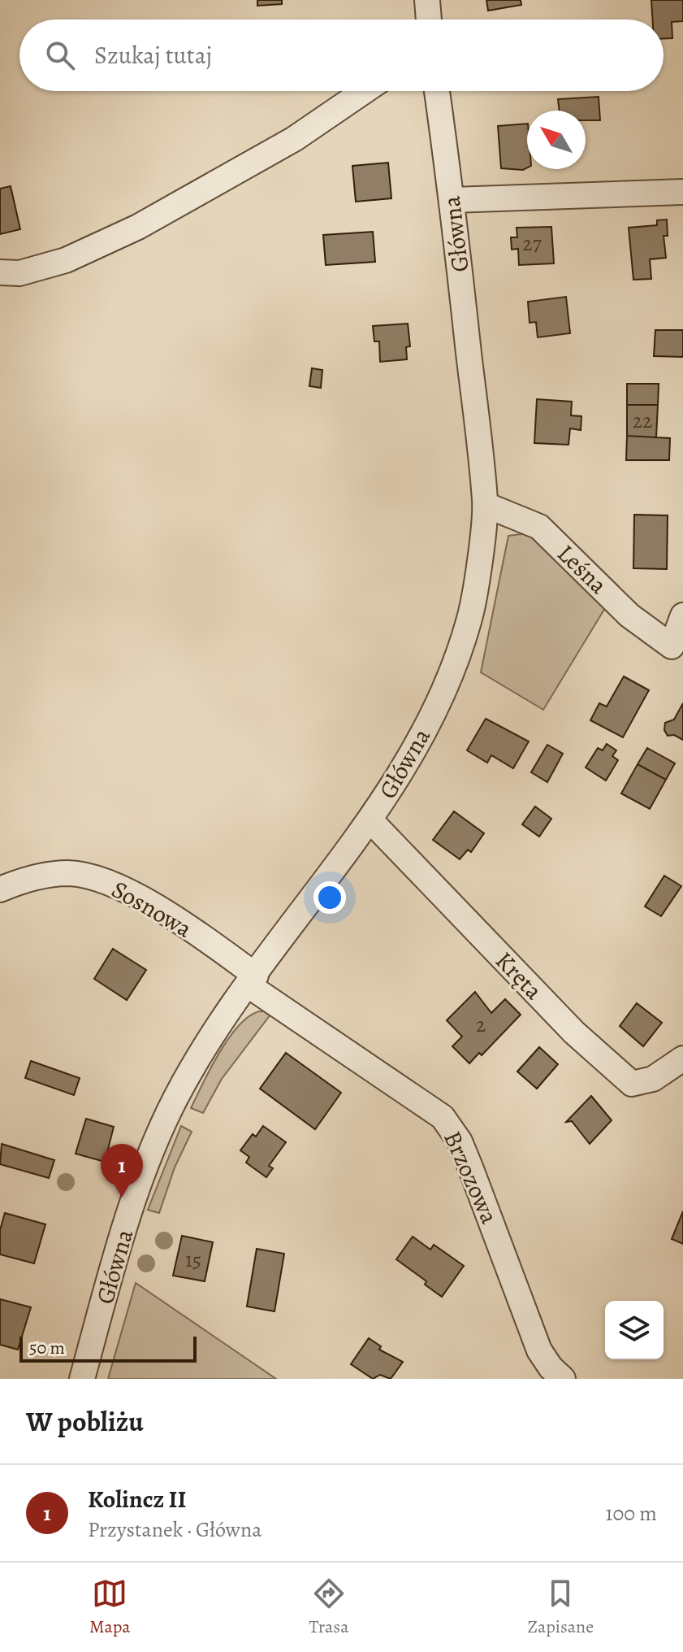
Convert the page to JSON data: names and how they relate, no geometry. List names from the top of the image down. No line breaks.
{"streets":{"street":["Główna","Leśna","Sosnowa","Kręta","Brzozowa"]},"crossings":[["Główna","Leśna"],["Główna","Sosnowa"],["Główna","Kręta"],["Główna","Brzozowa"],["Sosnowa","Brzozowa"]],"house_numbers":["27","22","2","15"],"scale_bar":"50 m","north":"top left","page":{"search":"Szukaj tutaj","pins":"1","scale":"50 m","heading":"W pobliżu","list":[{"mark":"1","name":"Kolincz II","note":"Przystanek · Główna","value":"100 m"}],"nav":["Mapa","Trasa","Zapisane"]}}
